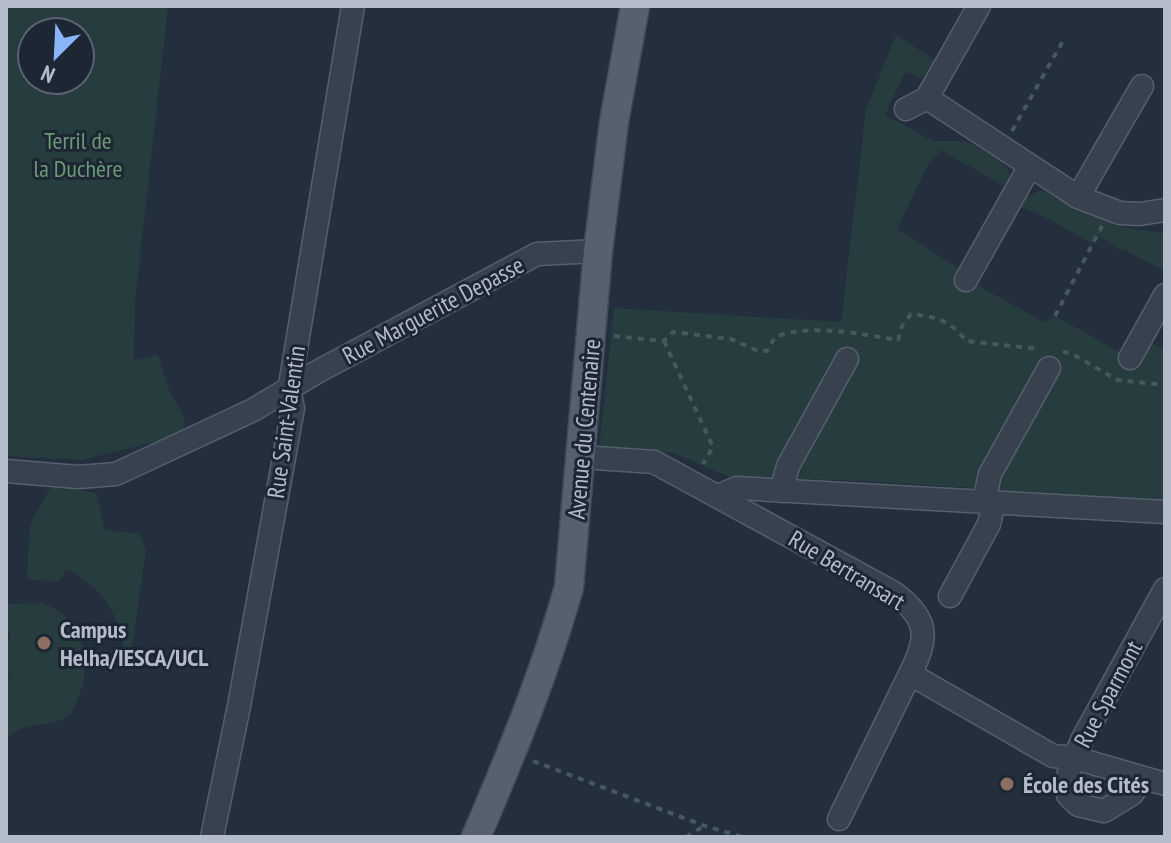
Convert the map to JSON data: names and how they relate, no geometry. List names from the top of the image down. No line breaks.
{"streets":{"main road":["Avenue du Centenaire"],"street":["Rue Marguerite Depasse","Rue Saint-Valentin","Rue Bertransart","Rue Sparmont"]},"crossings":[["Rue Marguerite Depasse","Rue Saint-Valentin"],["Rue Marguerite Depasse","Avenue du Centenaire"],["Avenue du Centenaire","Rue Bertransart"]],"parks":["Terril de la Duchère"],"places":["Campus Helha/IESCA/UCL","École des Cités"],"north":"bottom left"}
